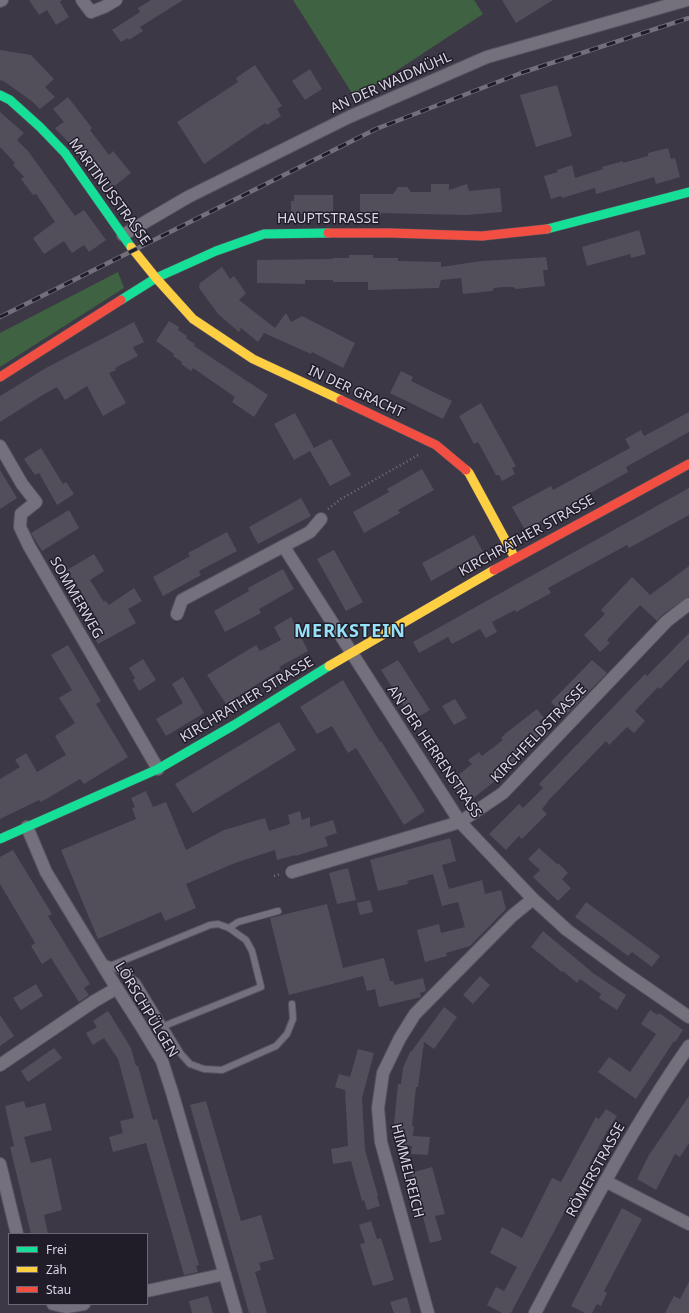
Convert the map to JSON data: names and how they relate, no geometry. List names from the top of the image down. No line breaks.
{"streets":{"street":["AN DER WAIDMÜHL","MARTINUSSTRASSE","HAUPTSTRASSE","IN DER GRACHT","KIRCHRATHER STRASSE","SOMMERWEG","KIRCHFELDSTRASSE","AN DER HERRENSTRASS","LÖRSCHPÜLGEN","RÖMERSTRASSE","HIMMELREICH"]},"crossings":[["AN DER WAIDMÜHL","MARTINUSSTRASSE"],["MARTINUSSTRASSE","HAUPTSTRASSE"],["MARTINUSSTRASSE","IN DER GRACHT"],["HAUPTSTRASSE","IN DER GRACHT"],["IN DER GRACHT","KIRCHRATHER STRASSE"],["KIRCHRATHER STRASSE","SOMMERWEG"],["KIRCHRATHER STRASSE","AN DER HERRENSTRASS"],["KIRCHRATHER STRASSE","LÖRSCHPÜLGEN"],["KIRCHFELDSTRASSE","AN DER HERRENSTRASS"],["AN DER HERRENSTRASS","HIMMELREICH"]],"districts":["MERKSTEIN"],"legend":["Frei","Zäh","Stau"]}
